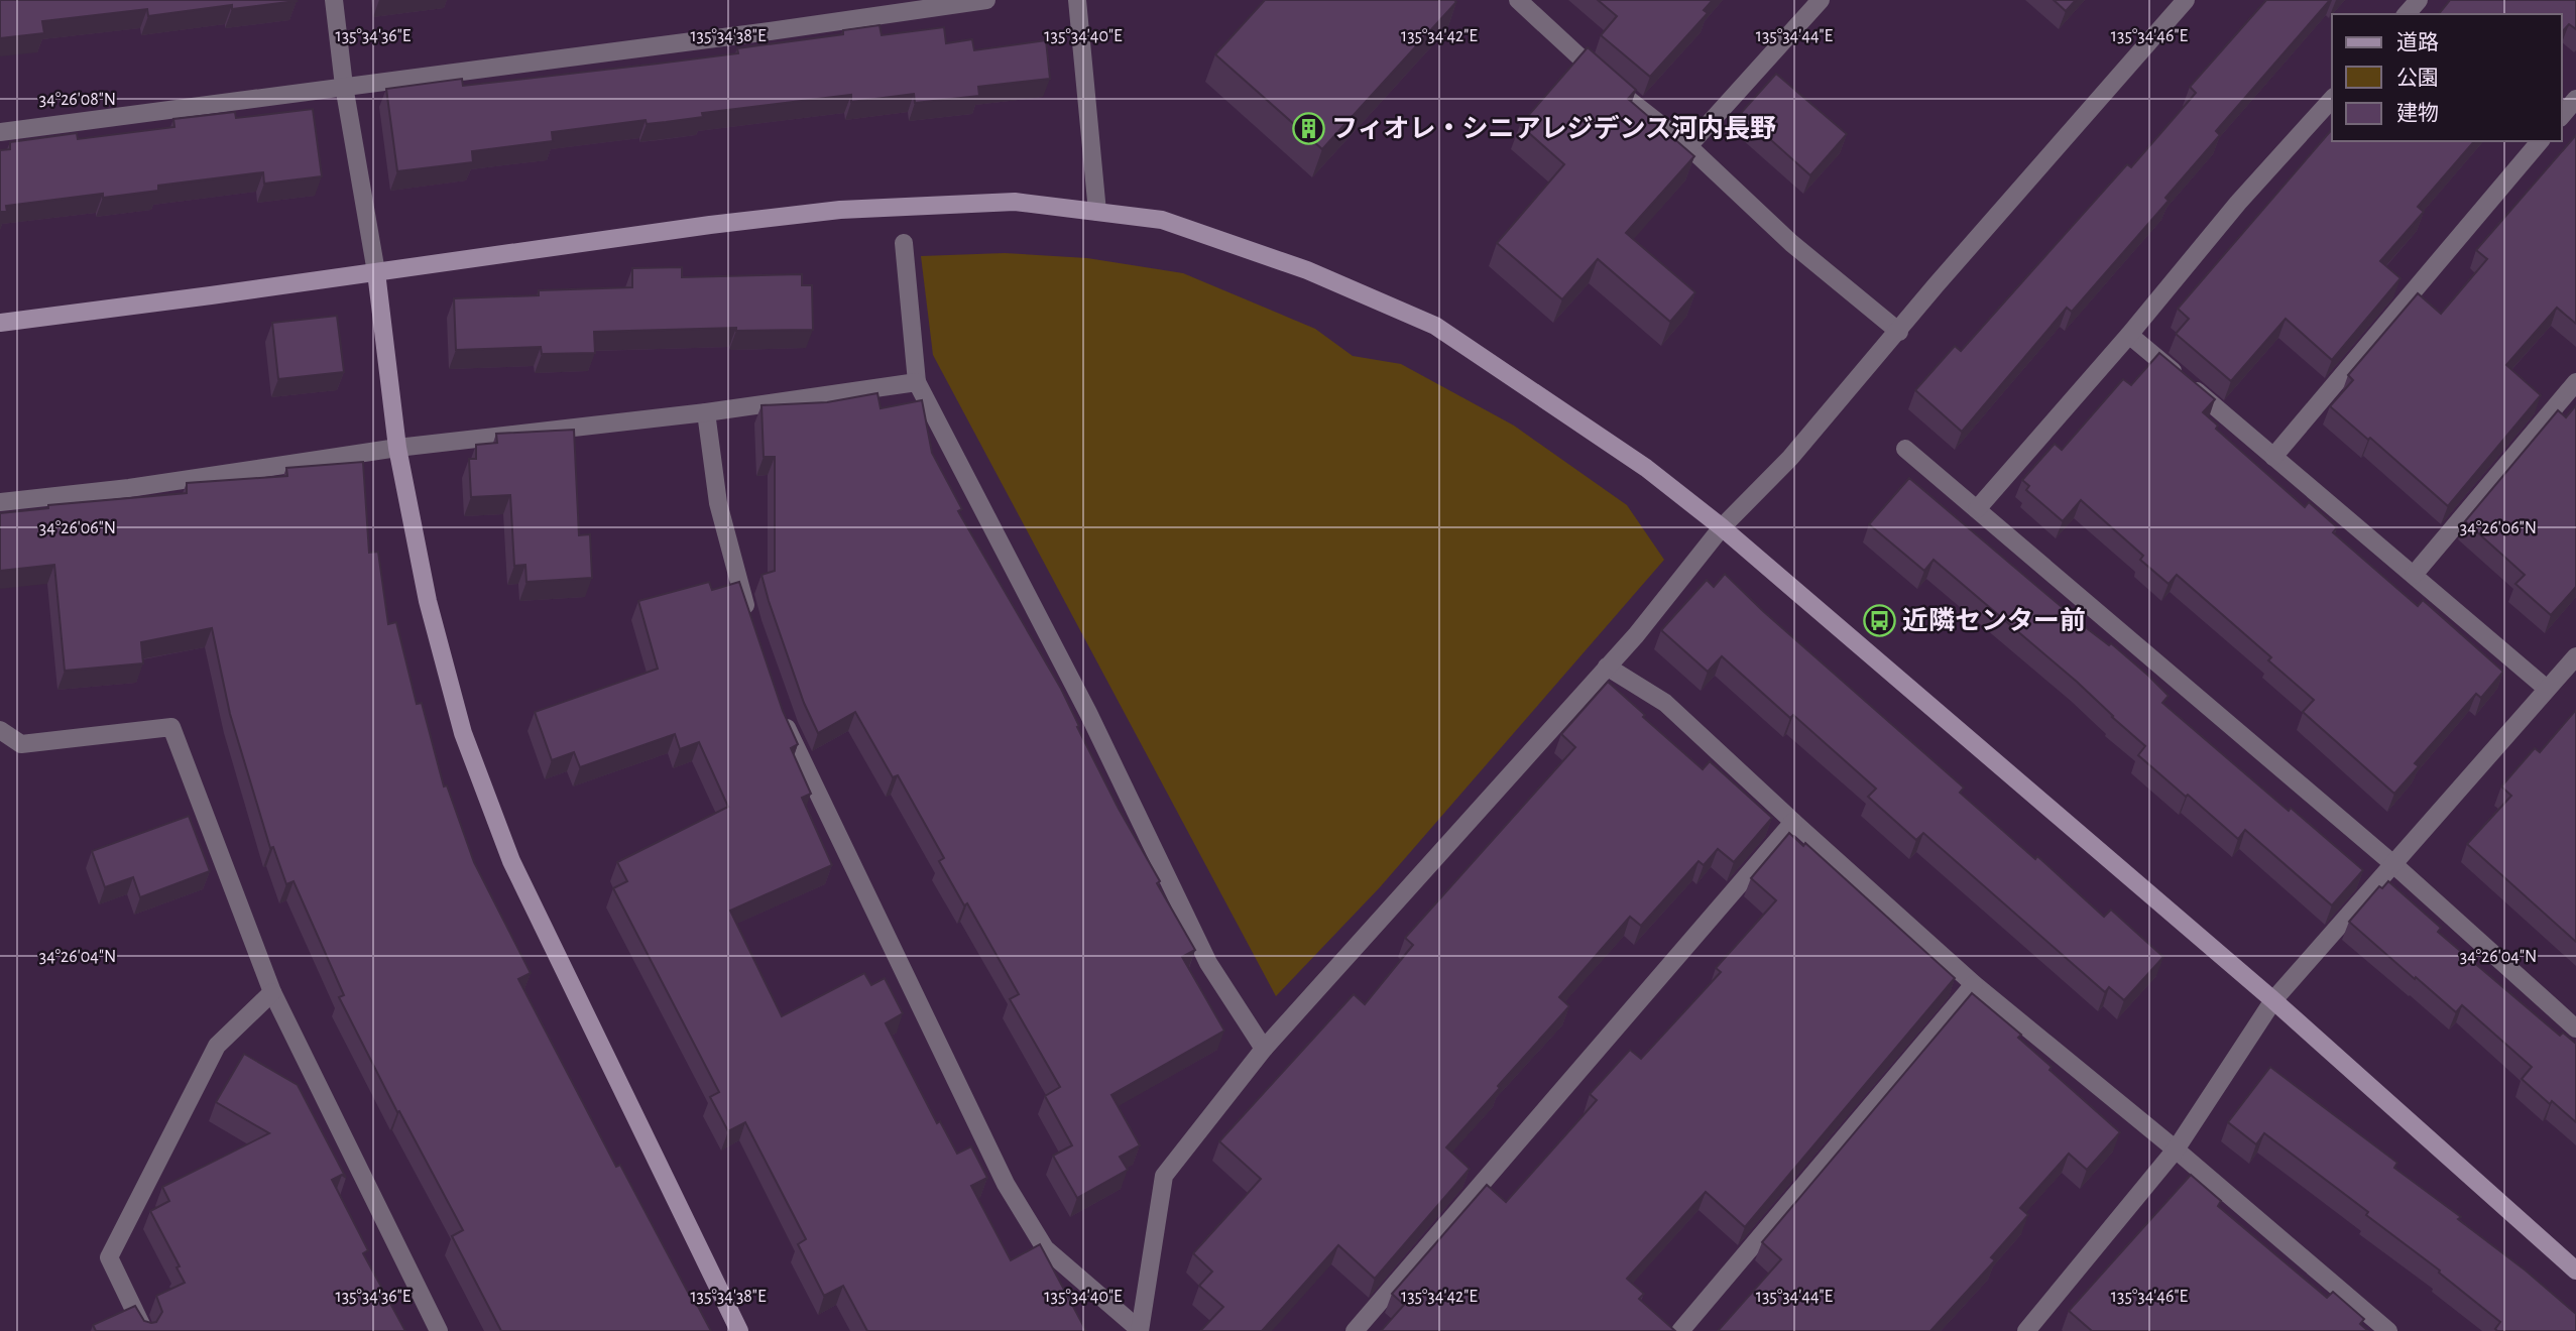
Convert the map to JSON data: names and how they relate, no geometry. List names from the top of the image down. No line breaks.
{"places":{"building":["フィオレ・シニアレジデンス河内長野"],"bus stop":["近隣センター前"]},"legend":["道路","公園","建物"],"coordinates":["135°34'36\"E","135°34'38\"E","135°34'40\"E","135°34'42\"E","135°34'44\"E","135°34'46\"E","34°26'08\"N","34°26'06\"N","34°26'04\"N"]}
